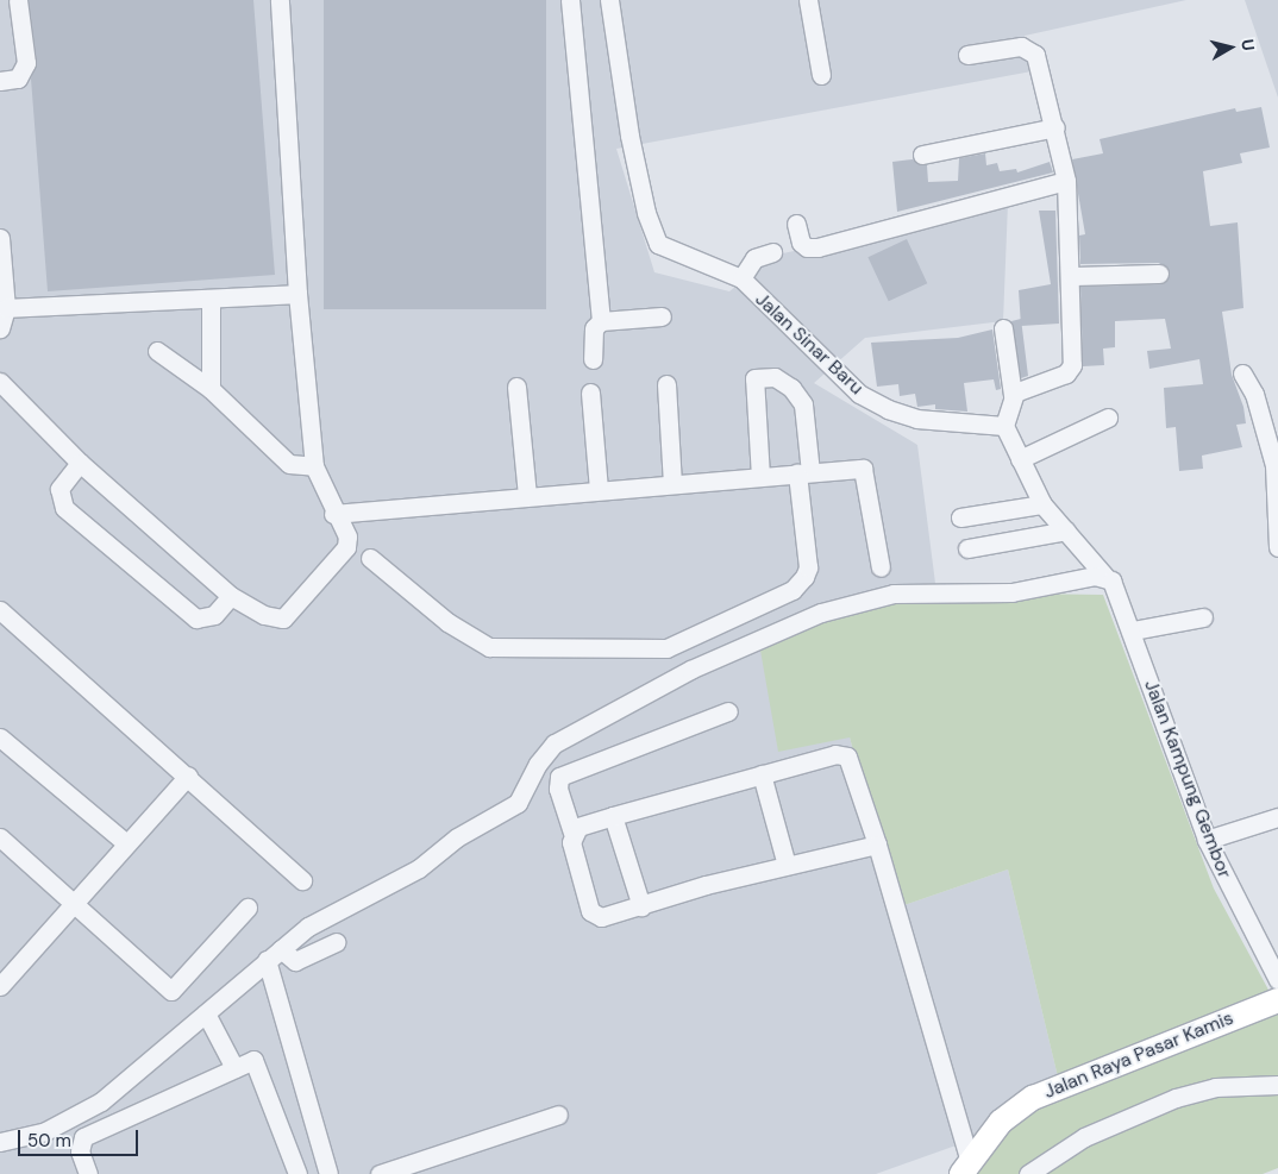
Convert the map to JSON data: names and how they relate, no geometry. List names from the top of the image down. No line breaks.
{"streets":{"main road":["Jalan Raya Pasar Kamis"],"street":["Jalan Sinar Baru","Jalan Kampung Gembor"]},"scale_bar":"50 m","north":"right"}
